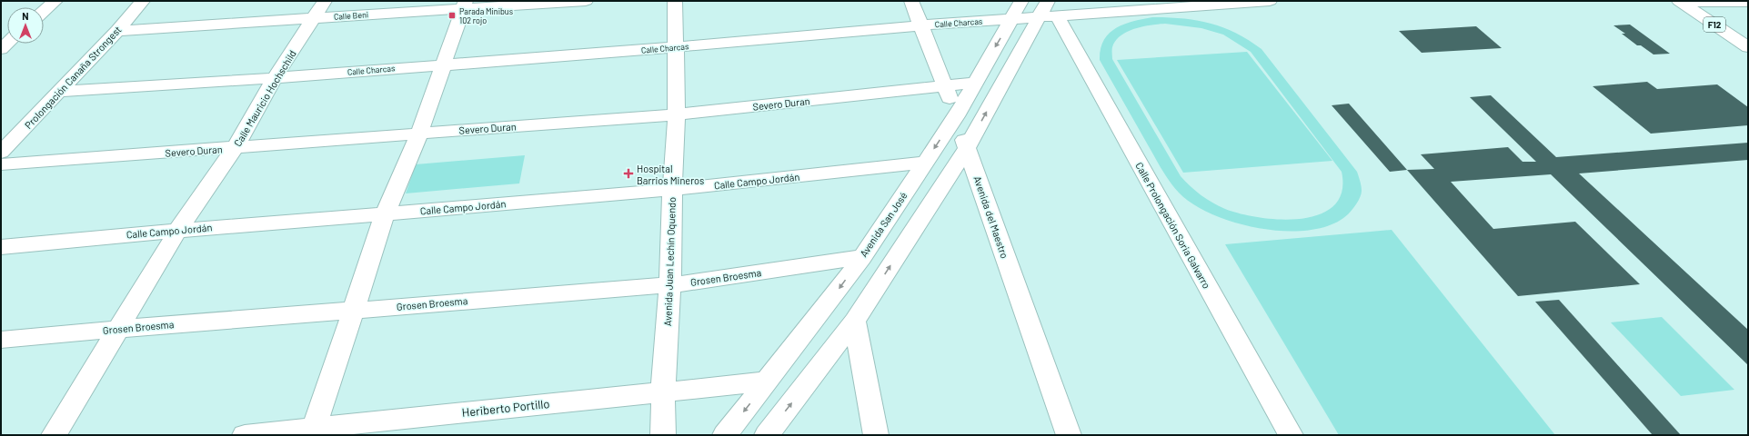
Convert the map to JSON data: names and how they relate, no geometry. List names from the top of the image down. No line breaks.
{"streets":{"street":["Calle Beni","Calle Charcas","F12","Prolongación Canaña Strongest","Calle Mauricio Hochschild","Severo Duran","Calle Campo Jordán","Avenida del Maestro","Avenida San José","Calle Prolongación Soria Galvarro","Avenida Juan Lechín Oquendo","Grosen Broesma","Heriberto Portillo"]},"crossings":[["Calle Beni","Prolongación Canaña Strongest"],["Calle Beni","Calle Mauricio Hochschild"],["Calle Charcas","Prolongación Canaña Strongest"],["Calle Charcas","Calle Mauricio Hochschild"],["Calle Charcas","Avenida del Maestro"],["Calle Charcas","Avenida San José"],["Calle Charcas","Calle Prolongación Soria Galvarro"],["Calle Charcas","Avenida Juan Lechín Oquendo"],["Calle Mauricio Hochschild","Severo Duran"],["Calle Mauricio Hochschild","Calle Campo Jordán"],["Calle Mauricio Hochschild","Grosen Broesma"],["Severo Duran","Avenida del Maestro"],["Severo Duran","Avenida San José"],["Severo Duran","Avenida Juan Lechín Oquendo"],["Calle Campo Jordán","Avenida San José"],["Calle Campo Jordán","Avenida Juan Lechín Oquendo"],["Avenida del Maestro","Avenida San José"],["Avenida San José","Grosen Broesma"],["Avenida San José","Heriberto Portillo"],["Avenida Juan Lechín Oquendo","Grosen Broesma"],["Avenida Juan Lechín Oquendo","Heriberto Portillo"]],"places":{"transit":["Parada Minibus 102 rojo"],"health":["Hospital Barrios Mineros"]},"north":"top"}
